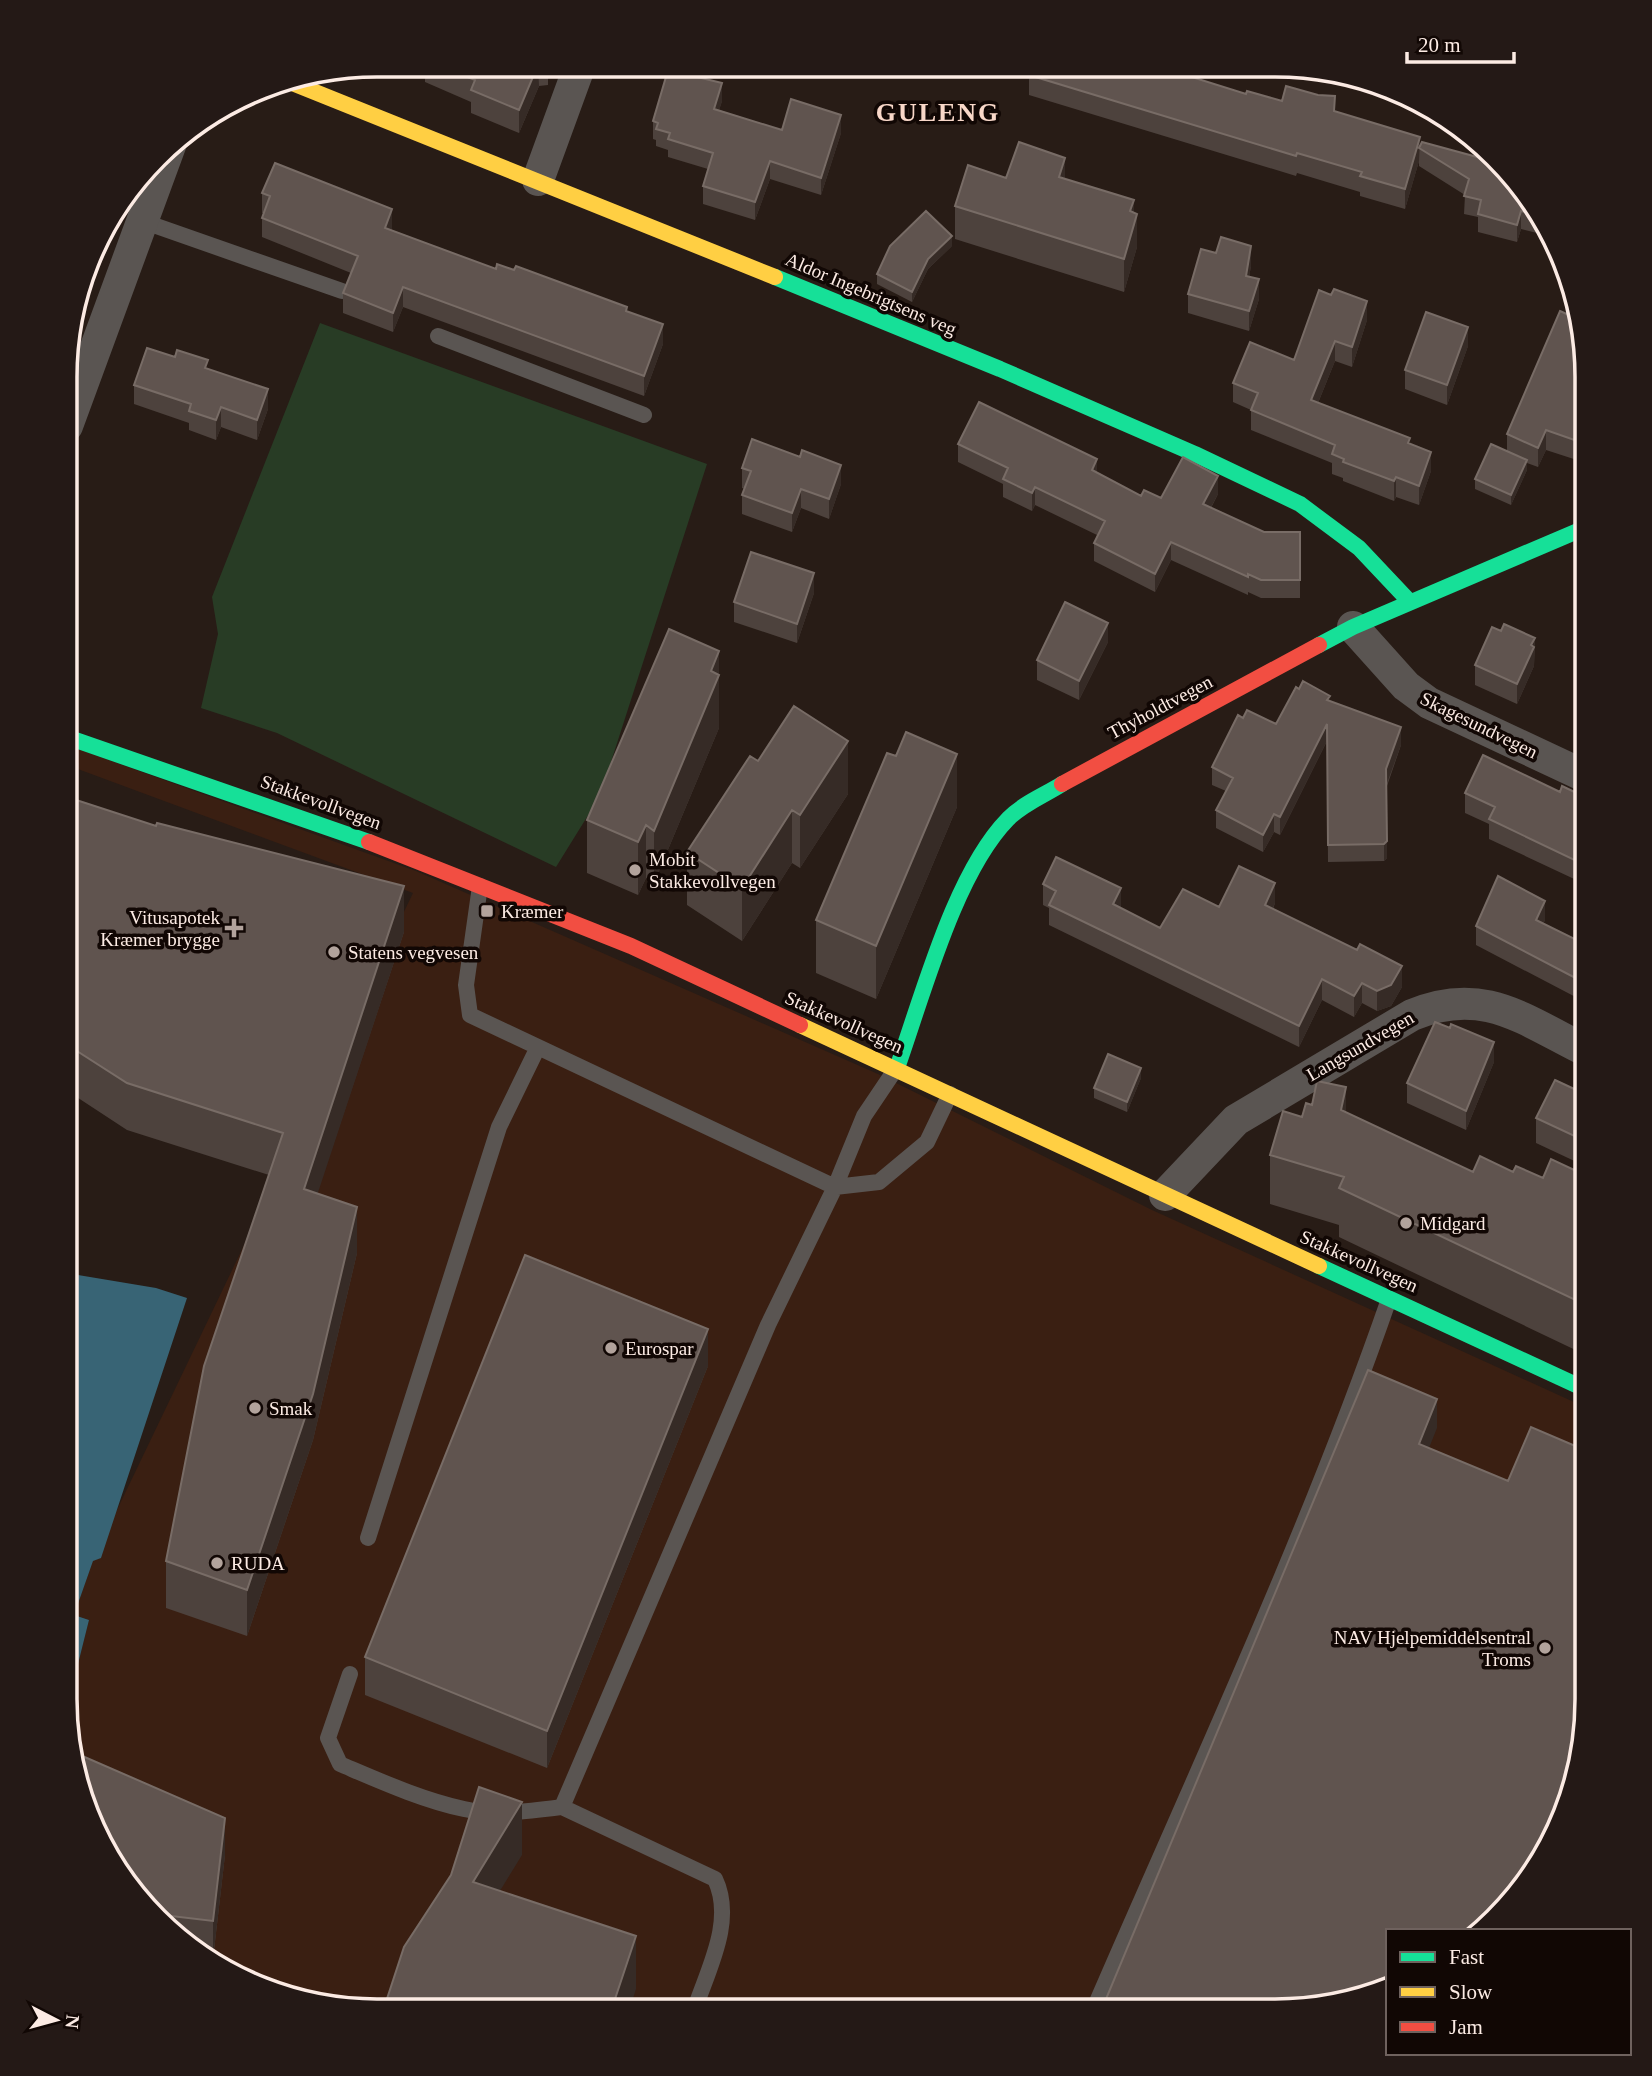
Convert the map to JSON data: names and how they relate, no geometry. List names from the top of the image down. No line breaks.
{"streets":{"street":["Aldor Ingebrigtsens veg","Thyholdtvegen","Skagesundvegen","Stakkevollvegen","Langsundvegen"]},"crossings":[["Aldor Ingebrigtsens veg","Thyholdtvegen"],["Thyholdtvegen","Skagesundvegen"],["Thyholdtvegen","Stakkevollvegen"],["Stakkevollvegen","Langsundvegen"]],"districts":["GULENG"],"places":{"other":["Mobit Stakkevollvegen","Statens vegvesen","Midgard","Eurospar","Smak","RUDA","NAV Hjelpemiddelsentral Troms"],"transit":["Kræmer"],"health":["Vitusapotek Kræmer brygge"]},"legend":["Fast","Slow","Jam"],"scale_bar":"20 m","north":"right"}
